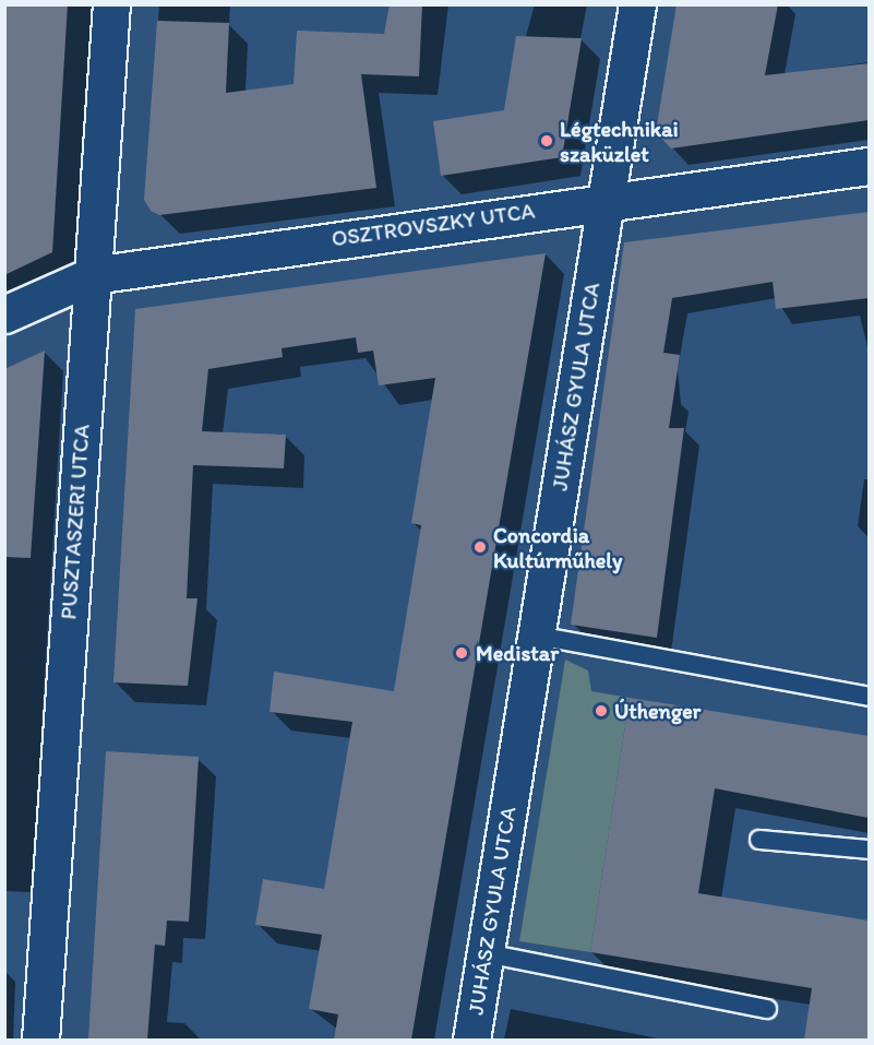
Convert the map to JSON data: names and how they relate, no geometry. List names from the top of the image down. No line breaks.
{"streets":{"street":["OSZTROVSZKY UTCA","JUHÁSZ GYULA UTCA","PUSZTASZERI UTCA"]},"crossings":[["OSZTROVSZKY UTCA","JUHÁSZ GYULA UTCA"],["OSZTROVSZKY UTCA","PUSZTASZERI UTCA"]],"places":["Légtechnikai szaküzlet","Concordia Kultúrműhely","Medistar","Úthenger"]}
